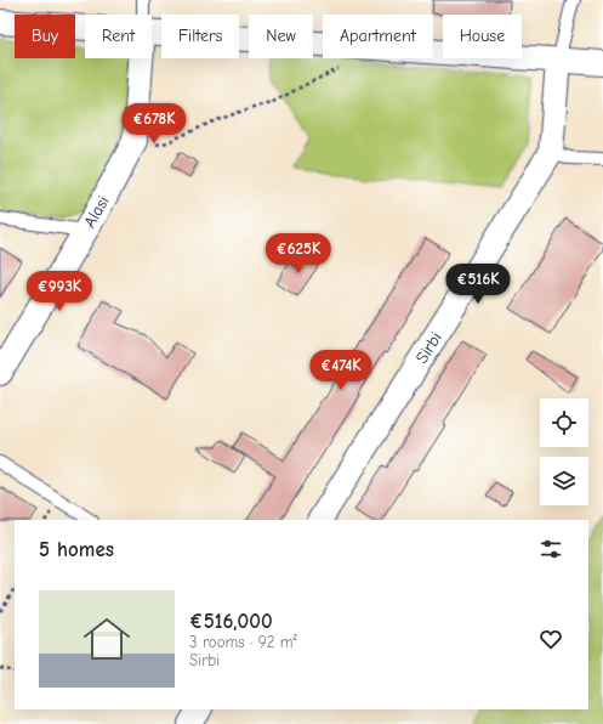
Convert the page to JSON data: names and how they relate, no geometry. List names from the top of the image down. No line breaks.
{"streets":{"street":["Alasi","Sirbi"]},"page":{"chip":["Buy","Rent","Filters","New","Apartment","House"],"price":["€678K","€625K","€516K","€993K","€474K"],"heading":"5 homes","list":[{"name":"€516,000","note":"3 rooms · 92 m² · Sirbi"}]}}
